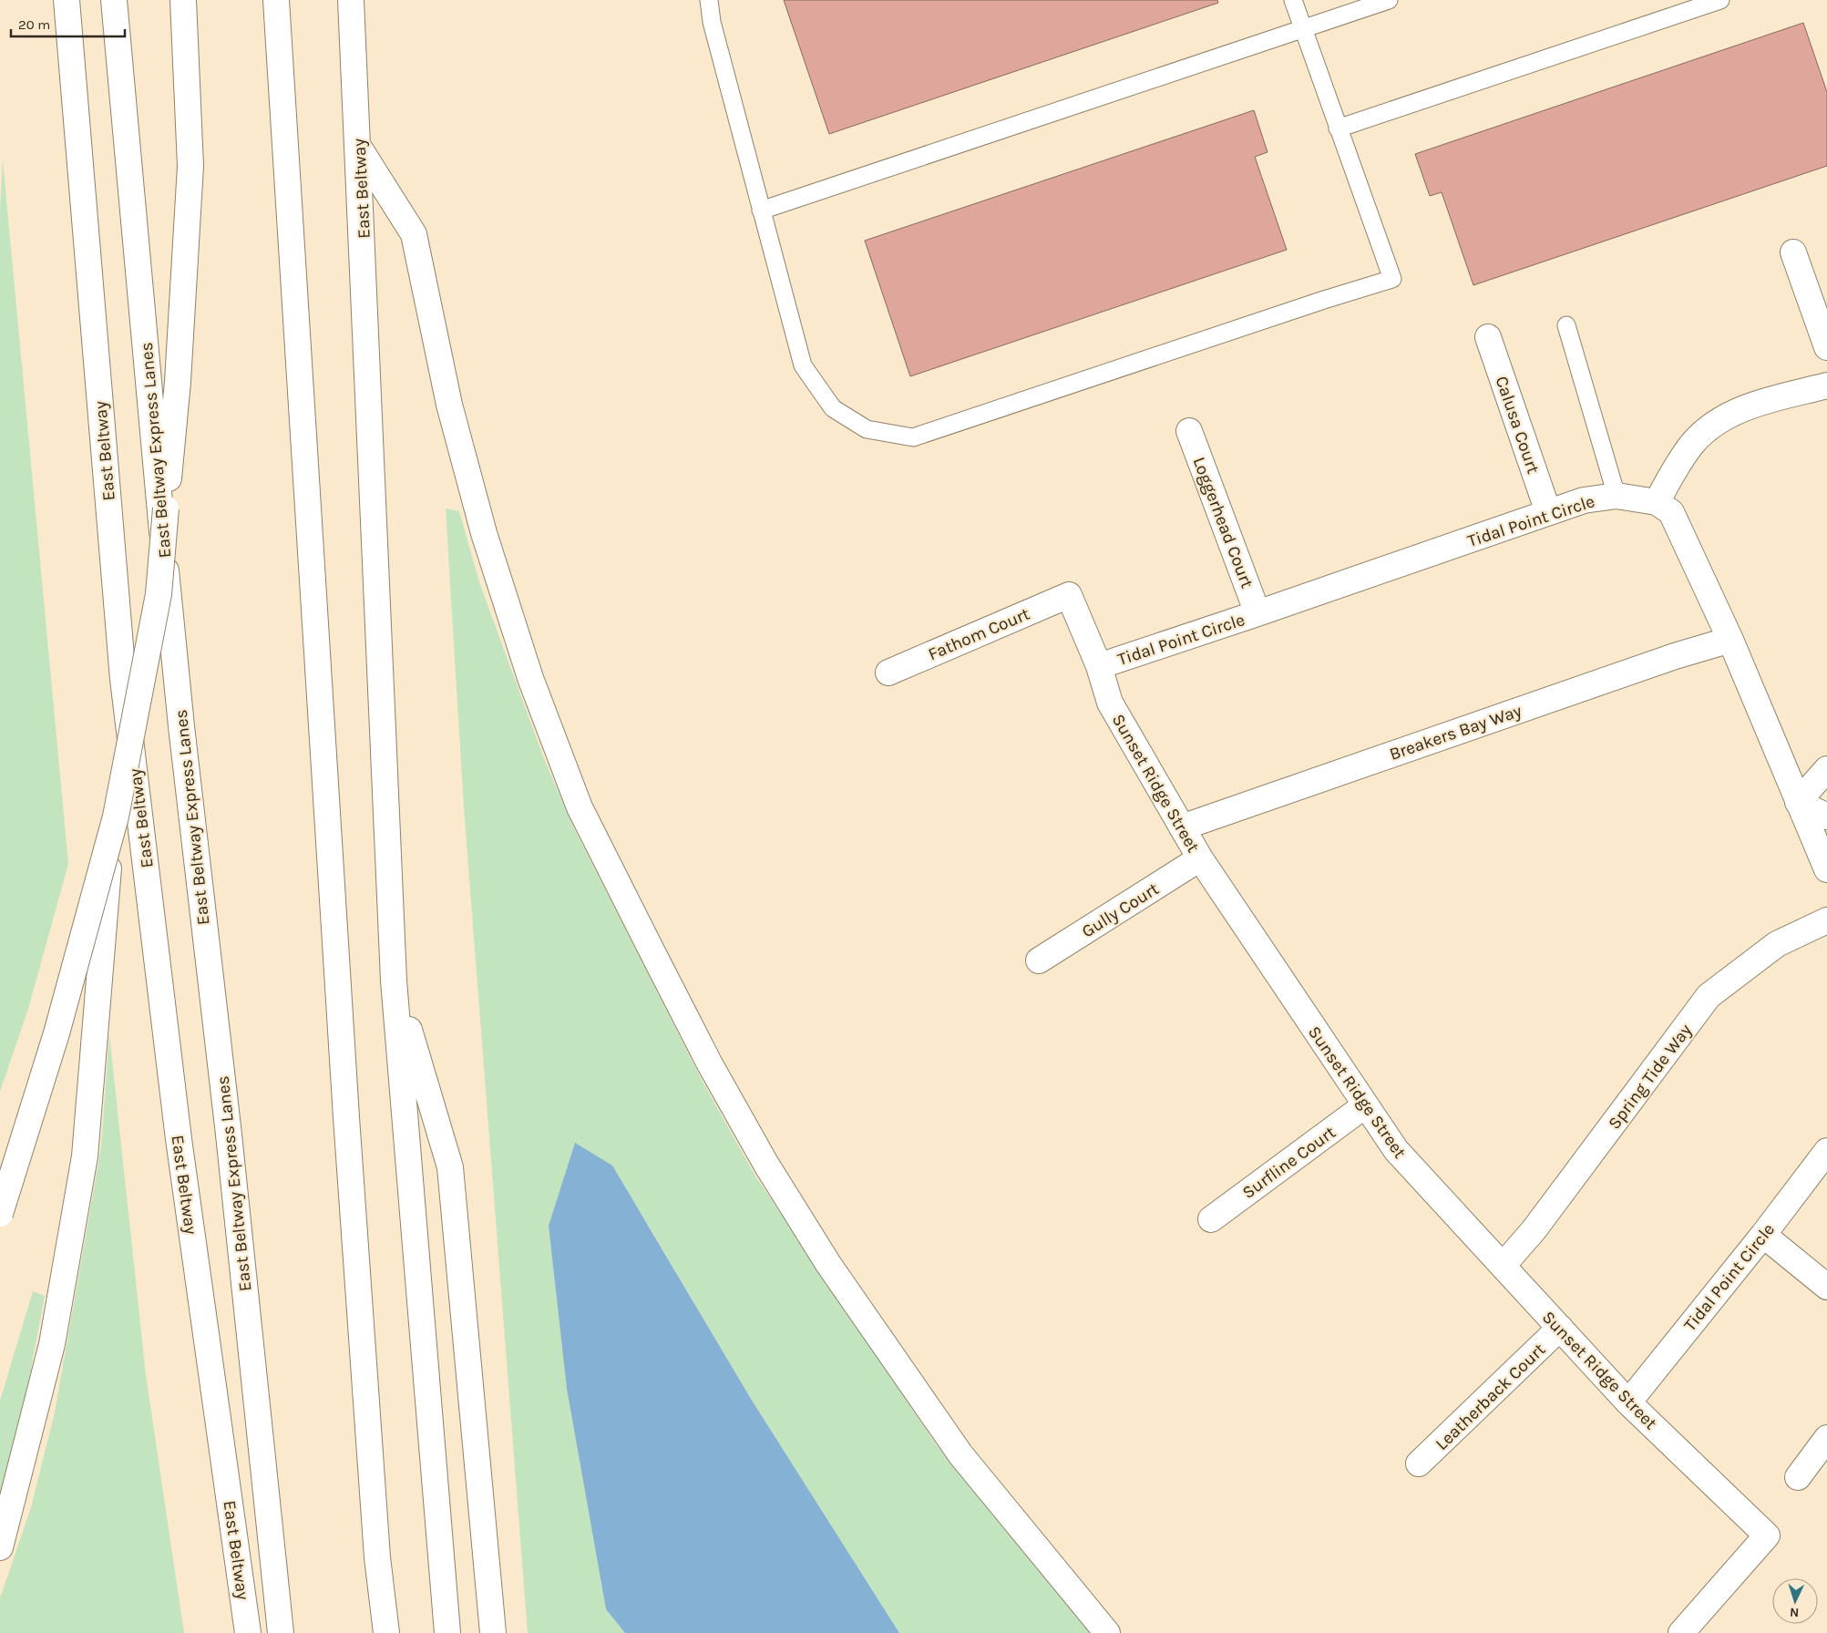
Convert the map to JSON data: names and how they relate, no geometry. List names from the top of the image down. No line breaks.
{"streets":{"main road":["East Beltway","Calusa Court","East Beltway Express Lanes","Tidal Point Circle","Loggerhead Court","Fathom Court","Breakers Bay Way","Sunset Ridge Street","Gully Court","Spring Tide Way","Surfline Court","Leatherback Court"]},"crossings":[["Calusa Court","Tidal Point Circle"],["Tidal Point Circle","Loggerhead Court"],["Tidal Point Circle","Breakers Bay Way"],["Tidal Point Circle","Sunset Ridge Street"],["Fathom Court","Sunset Ridge Street"],["Breakers Bay Way","Sunset Ridge Street"],["Sunset Ridge Street","Gully Court"],["Sunset Ridge Street","Spring Tide Way"],["Sunset Ridge Street","Surfline Court"],["Sunset Ridge Street","Leatherback Court"]],"scale_bar":"20 m","north":"bottom"}
